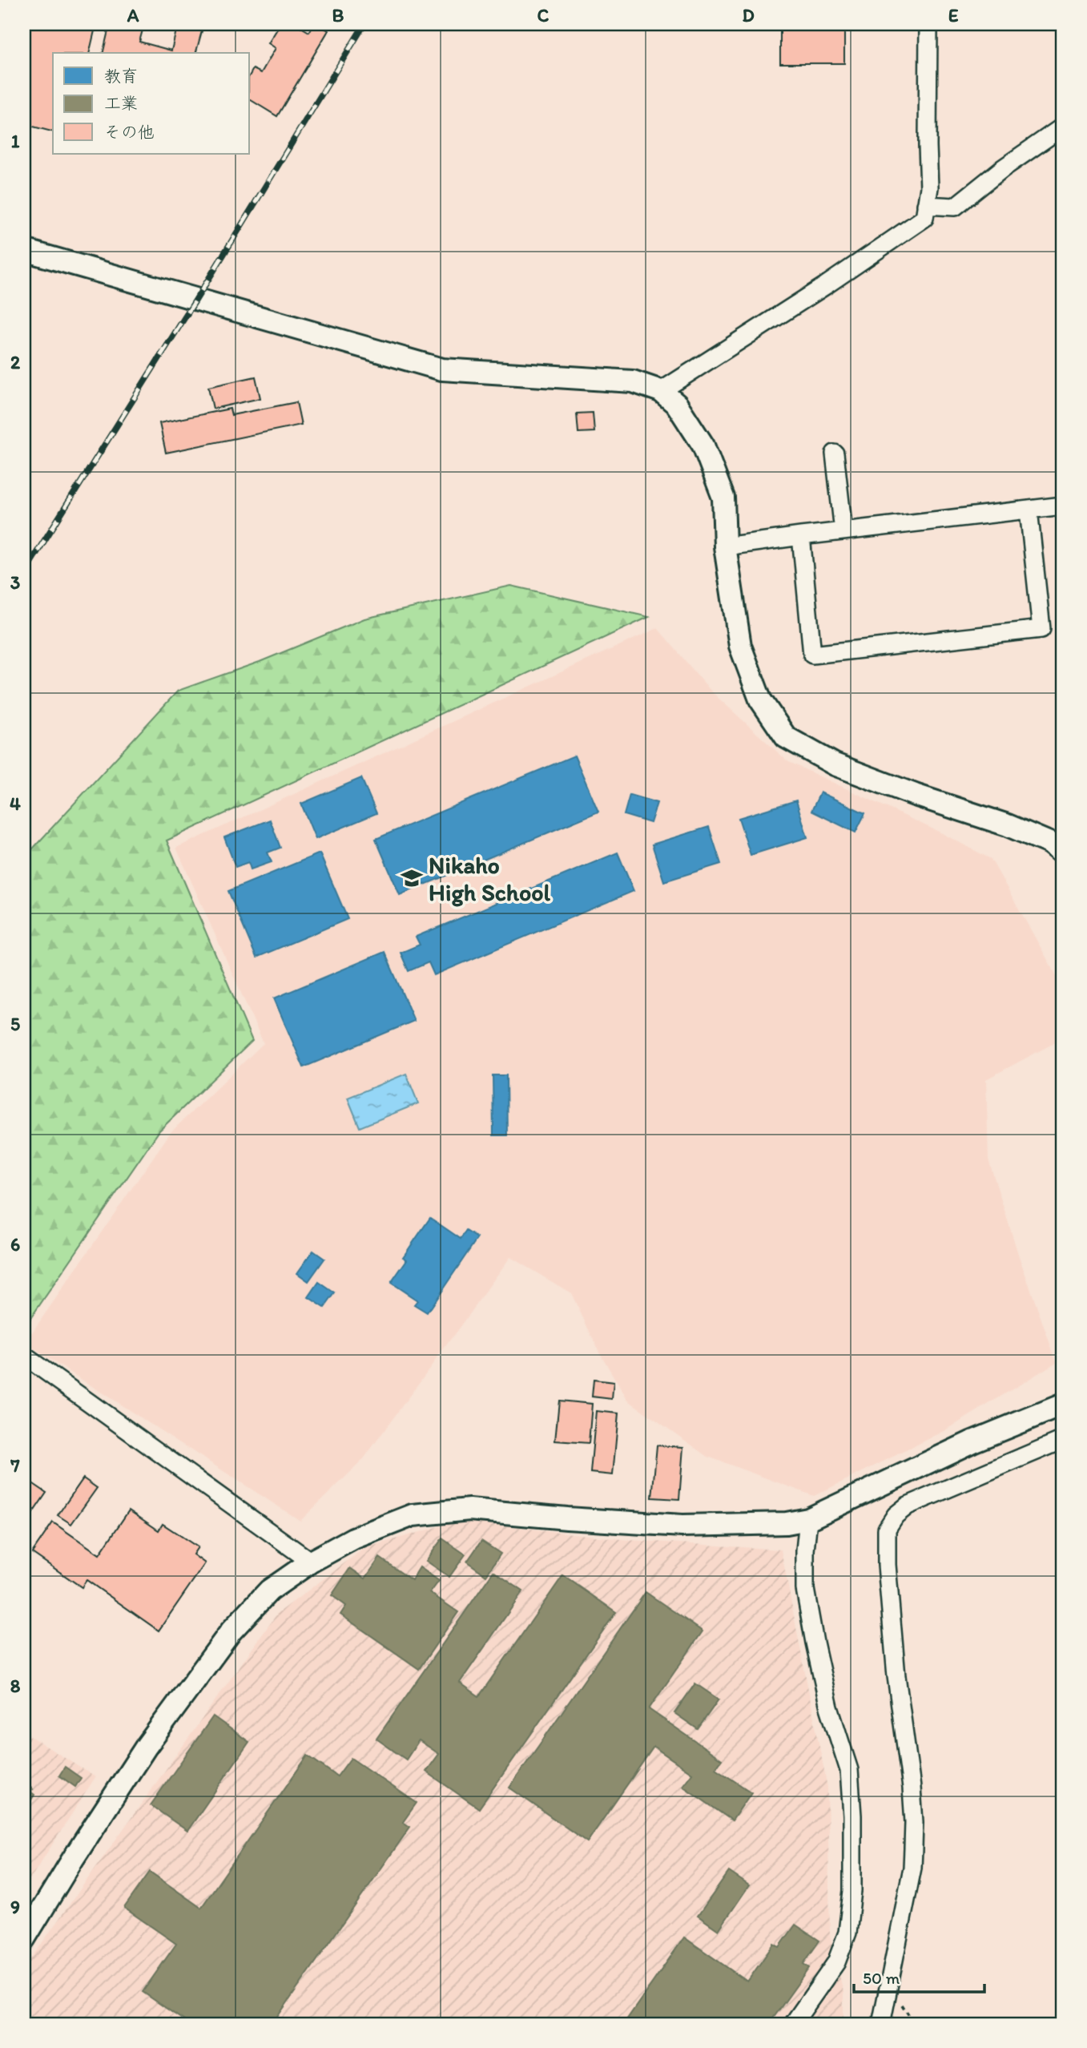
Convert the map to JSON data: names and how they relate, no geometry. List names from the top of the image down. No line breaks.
{"places":{"school or university":["Nikaho High School"]},"legend":["教育","工業","その他"],"scale_bar":"50 m","grid":{"columns":["A","B","C","D","E"],"rows":["1","2","3","4","5","6","7","8","9"]}}
